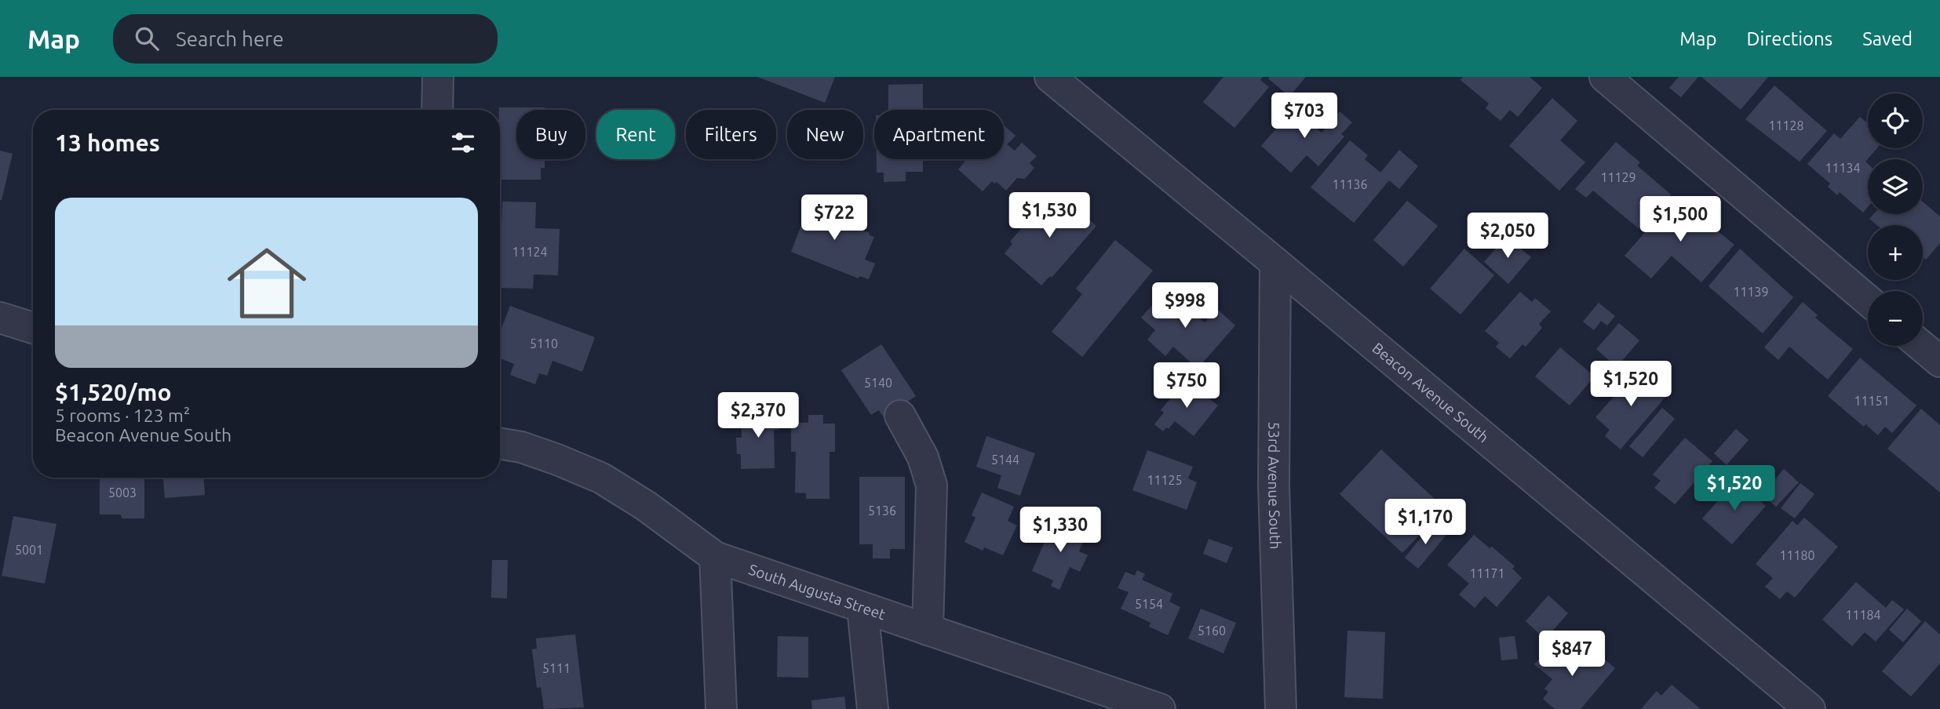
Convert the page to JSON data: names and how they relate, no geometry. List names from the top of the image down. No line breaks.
{"streets":{"street":["Beacon Avenue South","53rd Avenue South","South Augusta Street"]},"crossings":[["Beacon Avenue South","53rd Avenue South"]],"house_numbers":["11128","11134","11129","11136","11124","11139","5110","5140","11151","5144","11125","5003","5136","5001","11180","11171","5154","11184","5160","5111"],"page":{"header":"Map","search":"Search here","nav":["Map","Directions","Saved"],"price":["$703","$1,530","$722","$1,500","$2,050","$998","$1,520","$750","$2,370","$1,520","$1,170","$1,330","$847"],"map_buttons":["+","−"],"chip":["Buy","Rent","Filters","New","Apartment"],"heading":"13 homes","list":[{"name":"$1,520/mo","note":"5 rooms · 123 m² · Beacon Avenue South"}]}}
